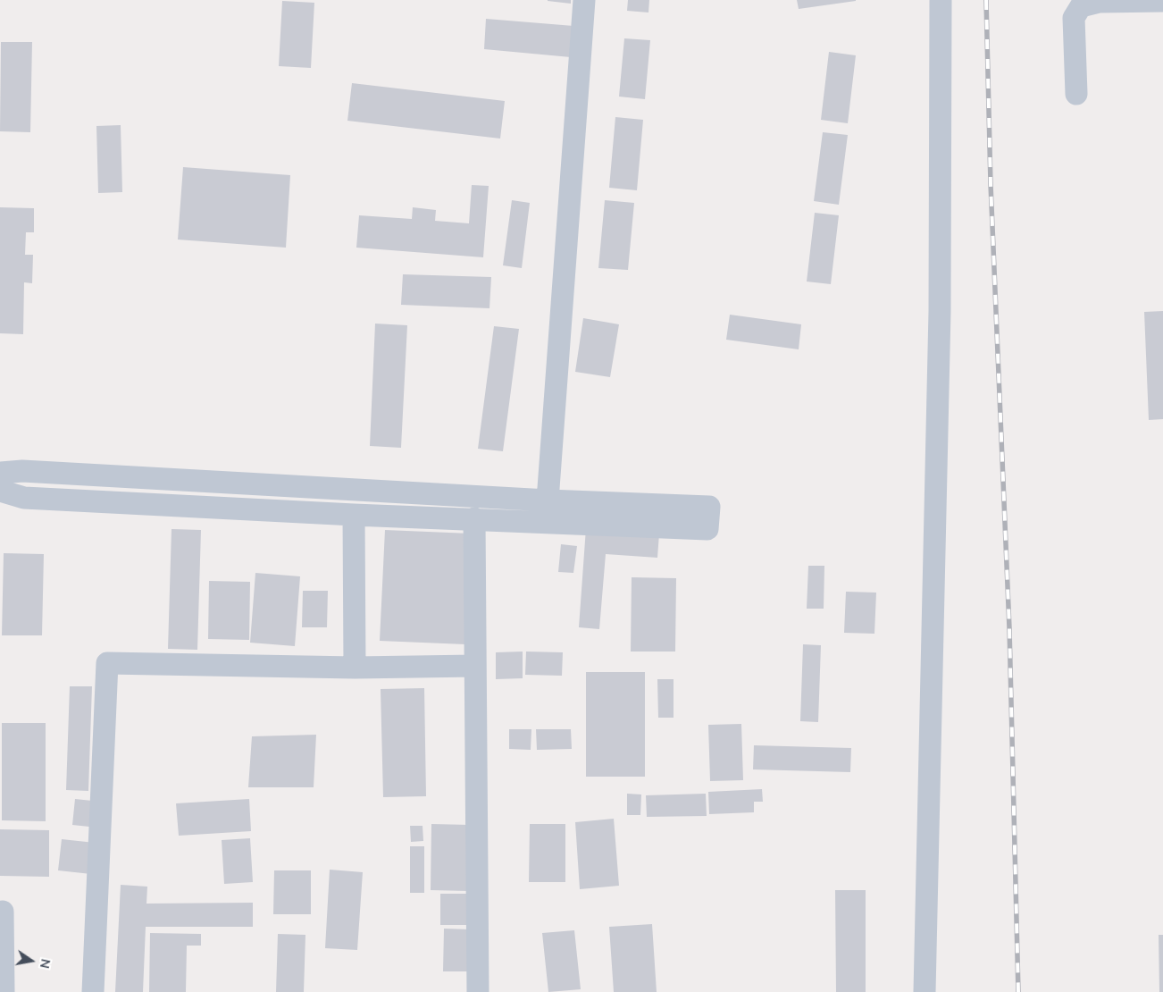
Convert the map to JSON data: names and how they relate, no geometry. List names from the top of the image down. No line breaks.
{"north":"right"}
